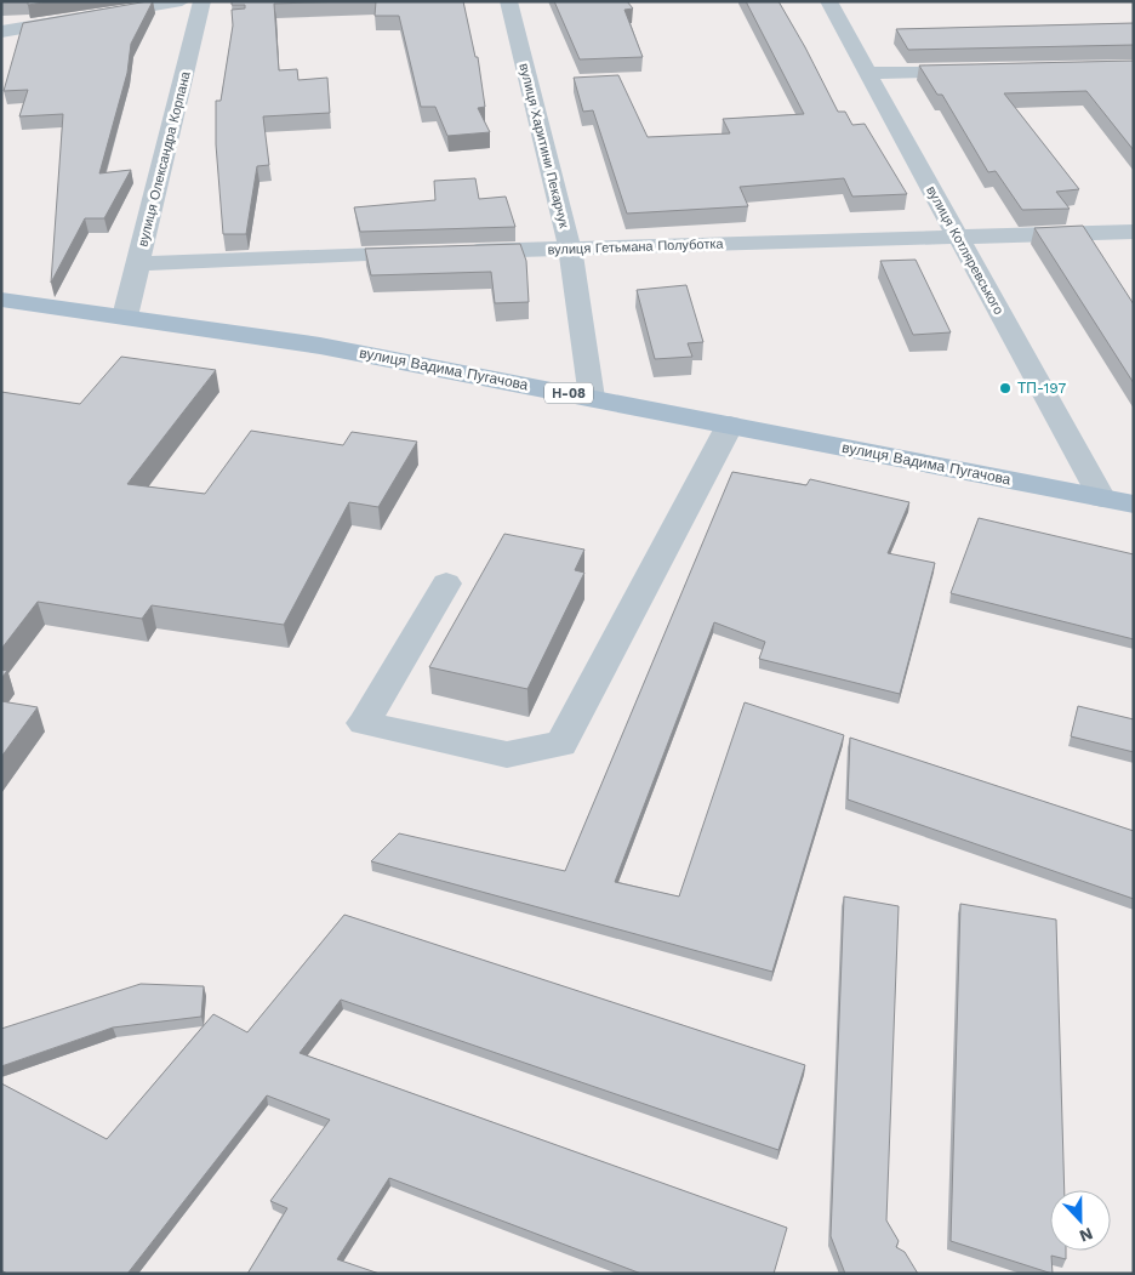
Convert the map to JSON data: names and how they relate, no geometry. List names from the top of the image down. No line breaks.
{"streets":{"main road":["вулиця Вадима Пугачова","Н-08"],"street":["вулиця Харитини Пекарчук","вулиця Олександра Корпана","вулиця Гетьмана Полуботка","вулиця Котляревського"]},"crossings":[["вулиця Харитини Пекарчук","вулиця Гетьмана Полуботка"],["вулиця Харитини Пекарчук","вулиця Вадима Пугачова"],["вулиця Олександра Корпана","вулиця Гетьмана Полуботка"],["вулиця Олександра Корпана","вулиця Вадима Пугачова"],["вулиця Гетьмана Полуботка","вулиця Котляревського"],["вулиця Котляревського","вулиця Вадима Пугачова"]],"places":["ТП-197"],"north":"bottom"}
